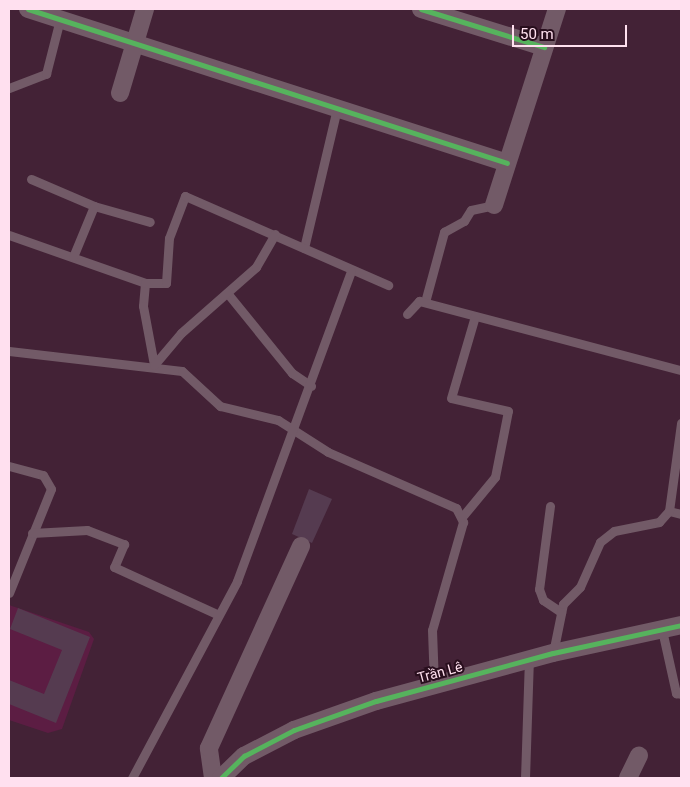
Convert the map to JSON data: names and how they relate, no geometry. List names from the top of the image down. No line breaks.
{"streets":{"street":["Trần Lê"]},"scale_bar":"50 m"}
